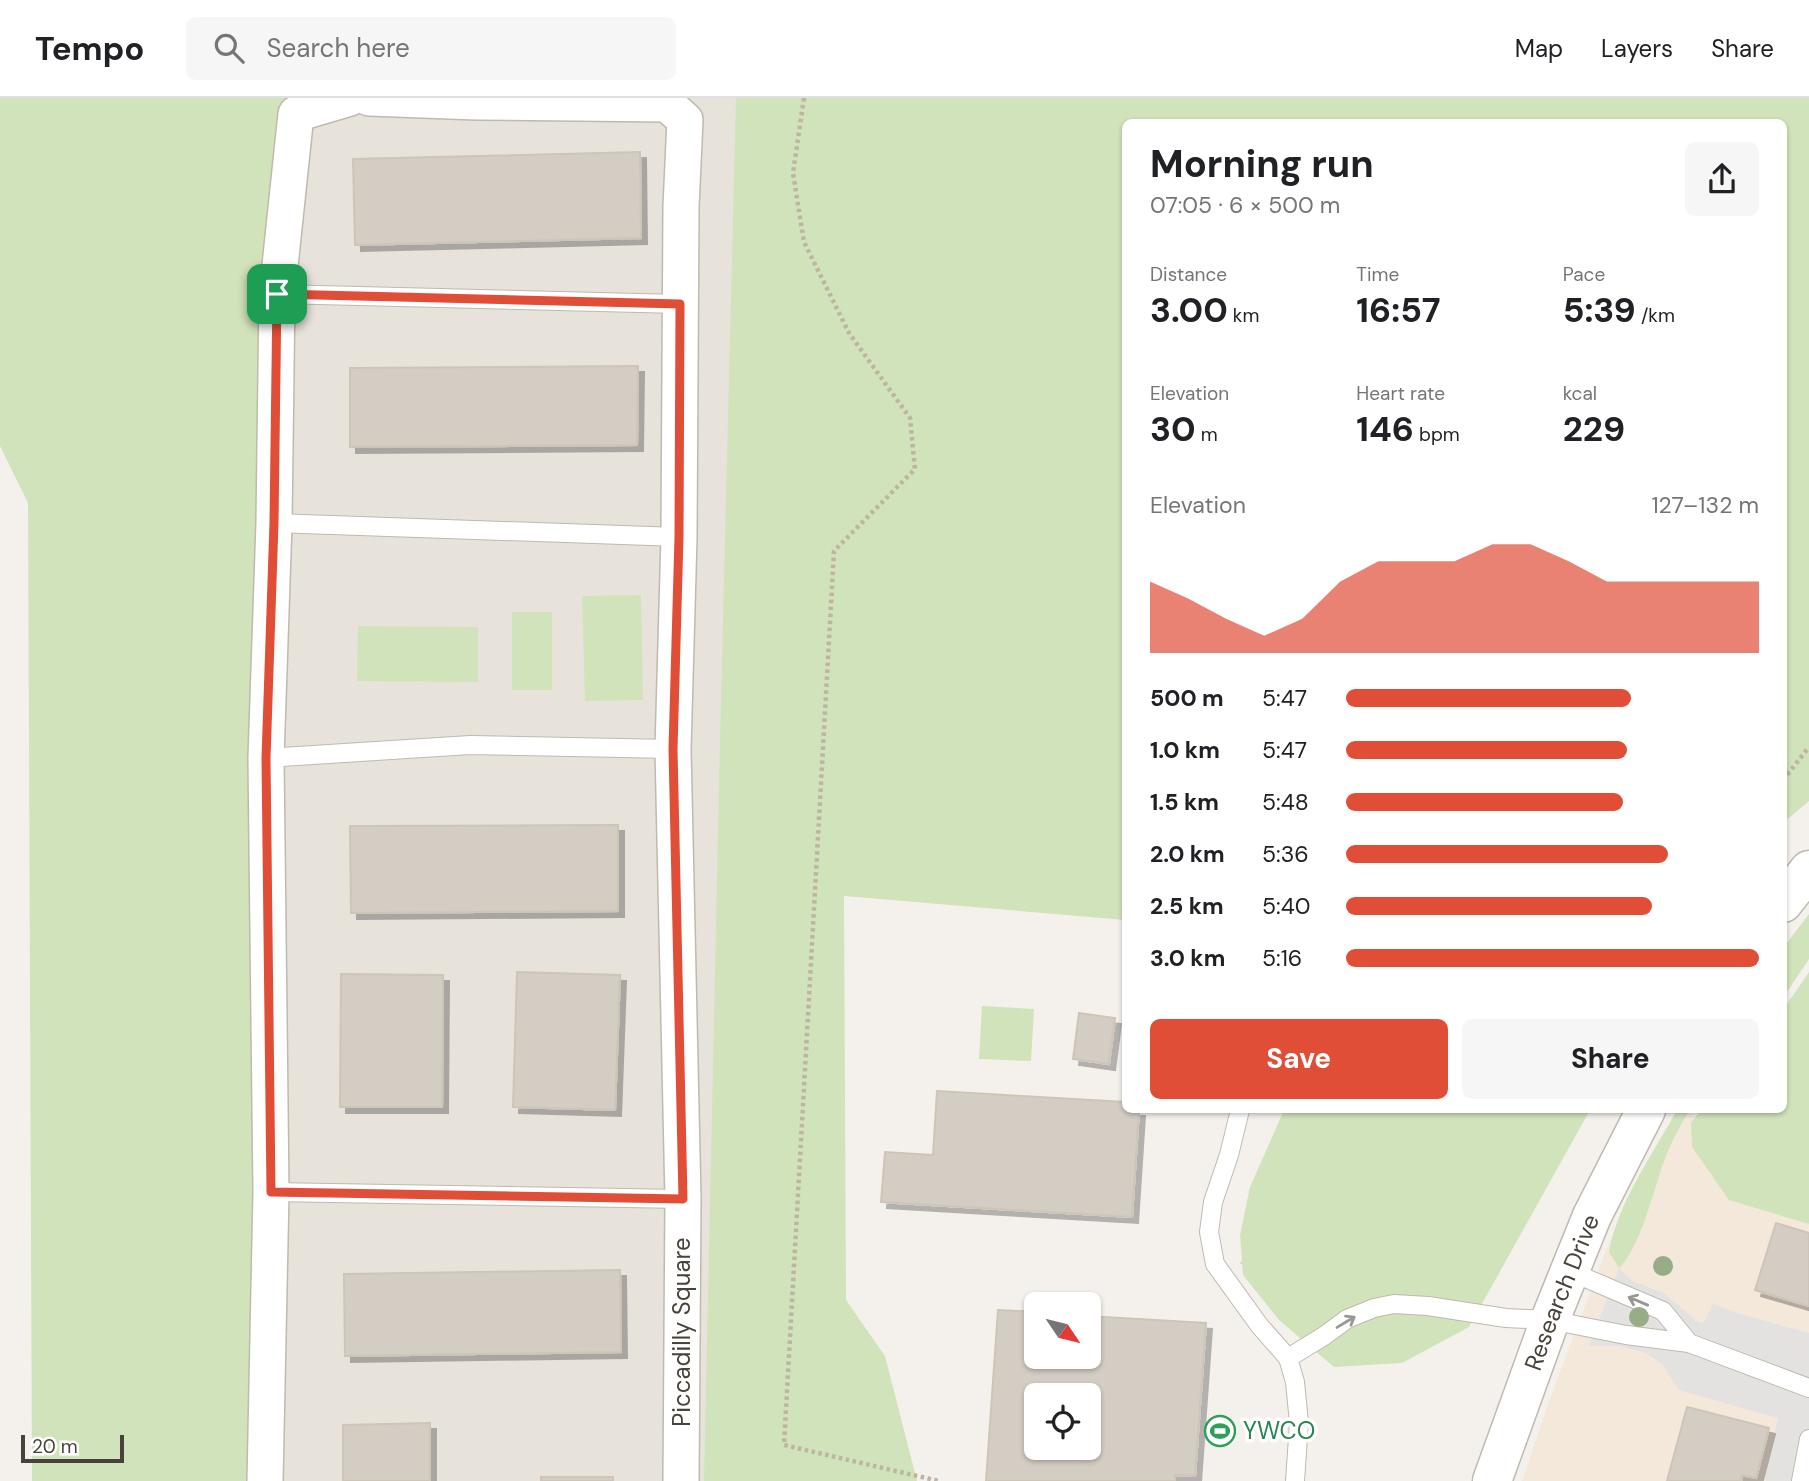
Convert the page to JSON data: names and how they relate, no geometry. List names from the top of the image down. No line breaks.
{"streets":{"street":["Research Drive","Piccadilly Square"]},"places":{"sports":["YWCO"]},"scale_bar":"20 m","north":"bottom right","page":{"header":"Tempo","search":"Search here","nav":["Map","Layers","Share"],"heading":["Morning run","07:05 · 6 × 500 m"],"stats":[["Distance","3.00 km"],["Time","16:57"],["Pace","5:39 /km"],["Elevation","30 m"],["Heart rate","146 bpm"],["kcal","229"]],"chart":["Elevation","127–132 m"],"list":[{"name":"500 m","note":"5:47"},{"name":"1.0 km","note":"5:47"},{"name":"1.5 km","note":"5:48"},{"name":"2.0 km","note":"5:36"},{"name":"2.5 km","note":"5:40"},{"name":"3.0 km","note":"5:16"}],"buttons":["Save","Share"],"scale":"20 m"}}
